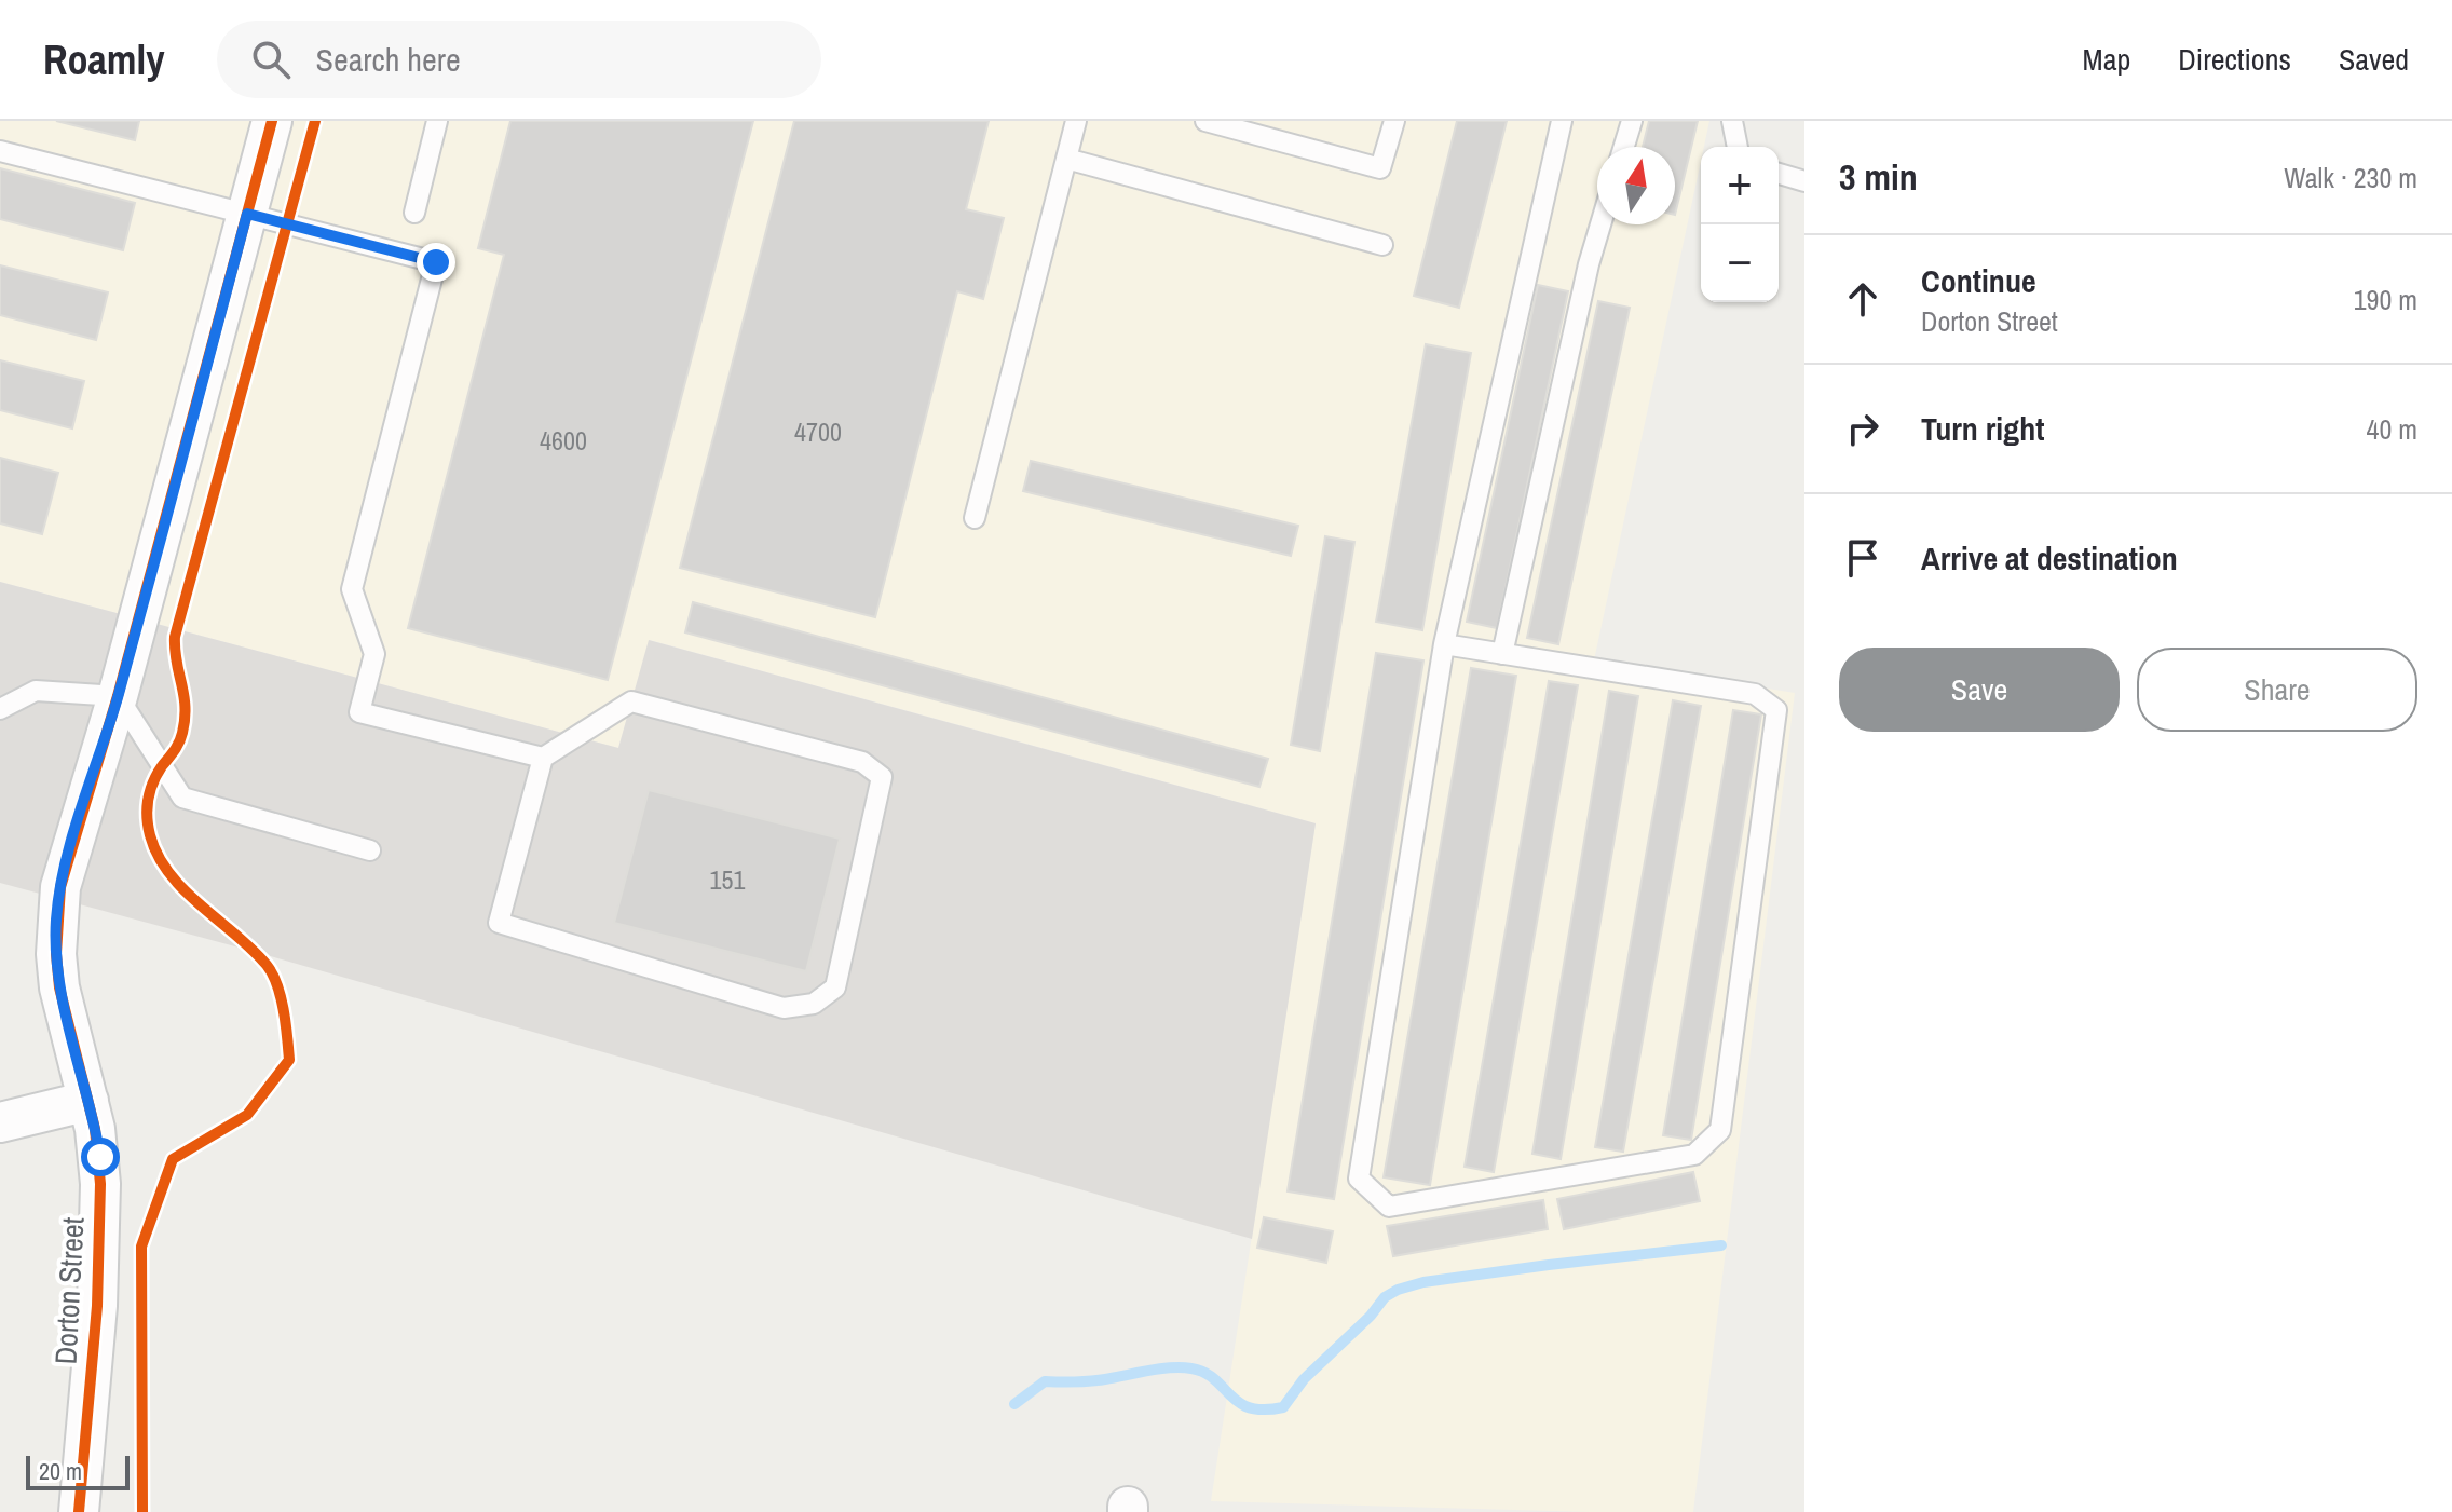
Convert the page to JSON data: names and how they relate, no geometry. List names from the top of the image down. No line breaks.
{"streets":{"street":["Dorton Street"]},"house_numbers":["4700","4600","151"],"scale_bar":"20 m","north":"top","page":{"header":"Roamly","search":"Search here","nav":["Map","Directions","Saved"],"heading":["3 min","Walk · 230 m"],"map_buttons":["+","−"],"list":[["Continue","Dorton Street","190 m"],["Turn right","40 m"],"Arrive at destination"],"buttons":["Save","Share"],"scale":"20 m"}}
